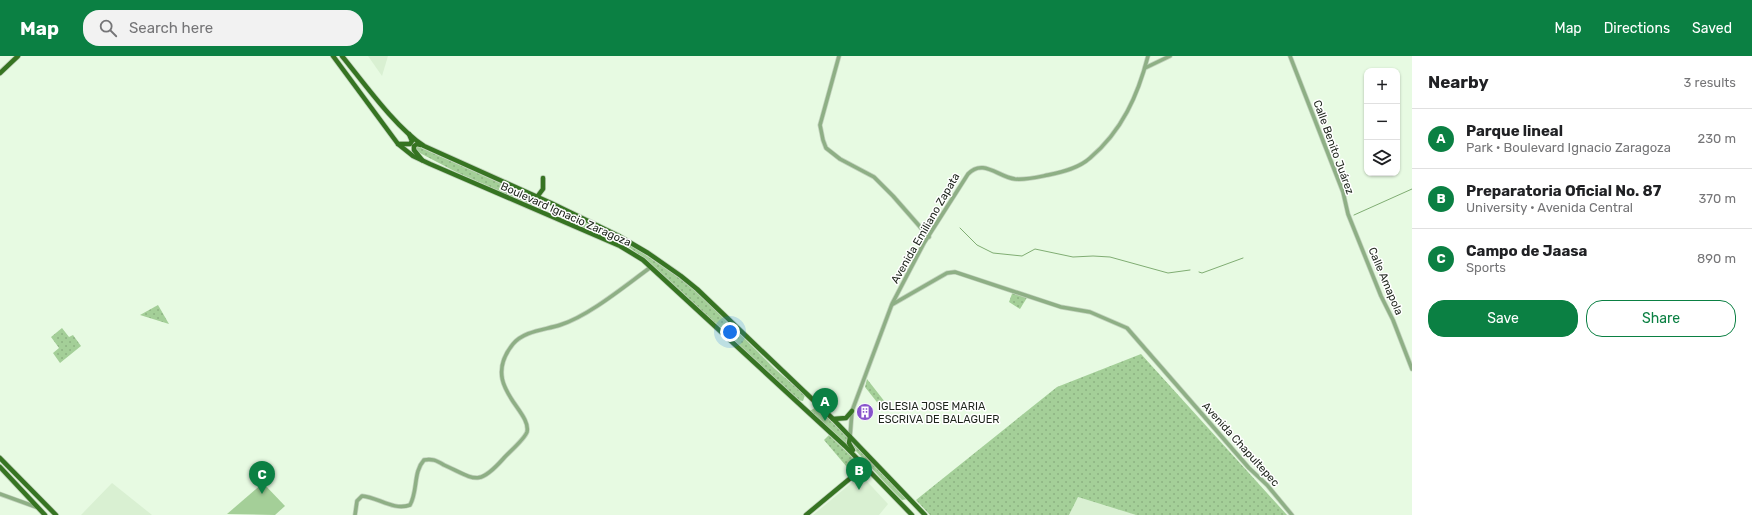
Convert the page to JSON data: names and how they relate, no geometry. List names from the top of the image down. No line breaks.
{"streets":{"main road":["Boulevard Ignacio Zaragoza"],"street":["Calle Benito Juárez","Avenida Emiliano Zapata","Calle Amapola","Avenida Chapultepec"]},"crossings":[["Calle Benito Juárez","Calle Amapola"],["Boulevard Ignacio Zaragoza","Avenida Emiliano Zapata"],["Avenida Emiliano Zapata","Avenida Chapultepec"]],"places":{"building":["IGLESIA JOSE MARIA ESCRIVA DE BALAGUER"]},"page":{"header":"Map","search":"Search here","nav":["Map","Directions","Saved"],"heading":["Nearby","3 results"],"map_buttons":["+","−"],"list":[{"mark":"A","name":"Parque lineal","note":"Park · Boulevard Ignacio Zaragoza","value":"230 m"},{"mark":"B","name":"Preparatoria Oficial No. 87","note":"University · Avenida Central","value":"370 m"},{"mark":"C","name":"Campo de Jaasa","note":"Sports","value":"890 m"}],"buttons":["Save","Share"],"pins":["A","B","C"]}}
